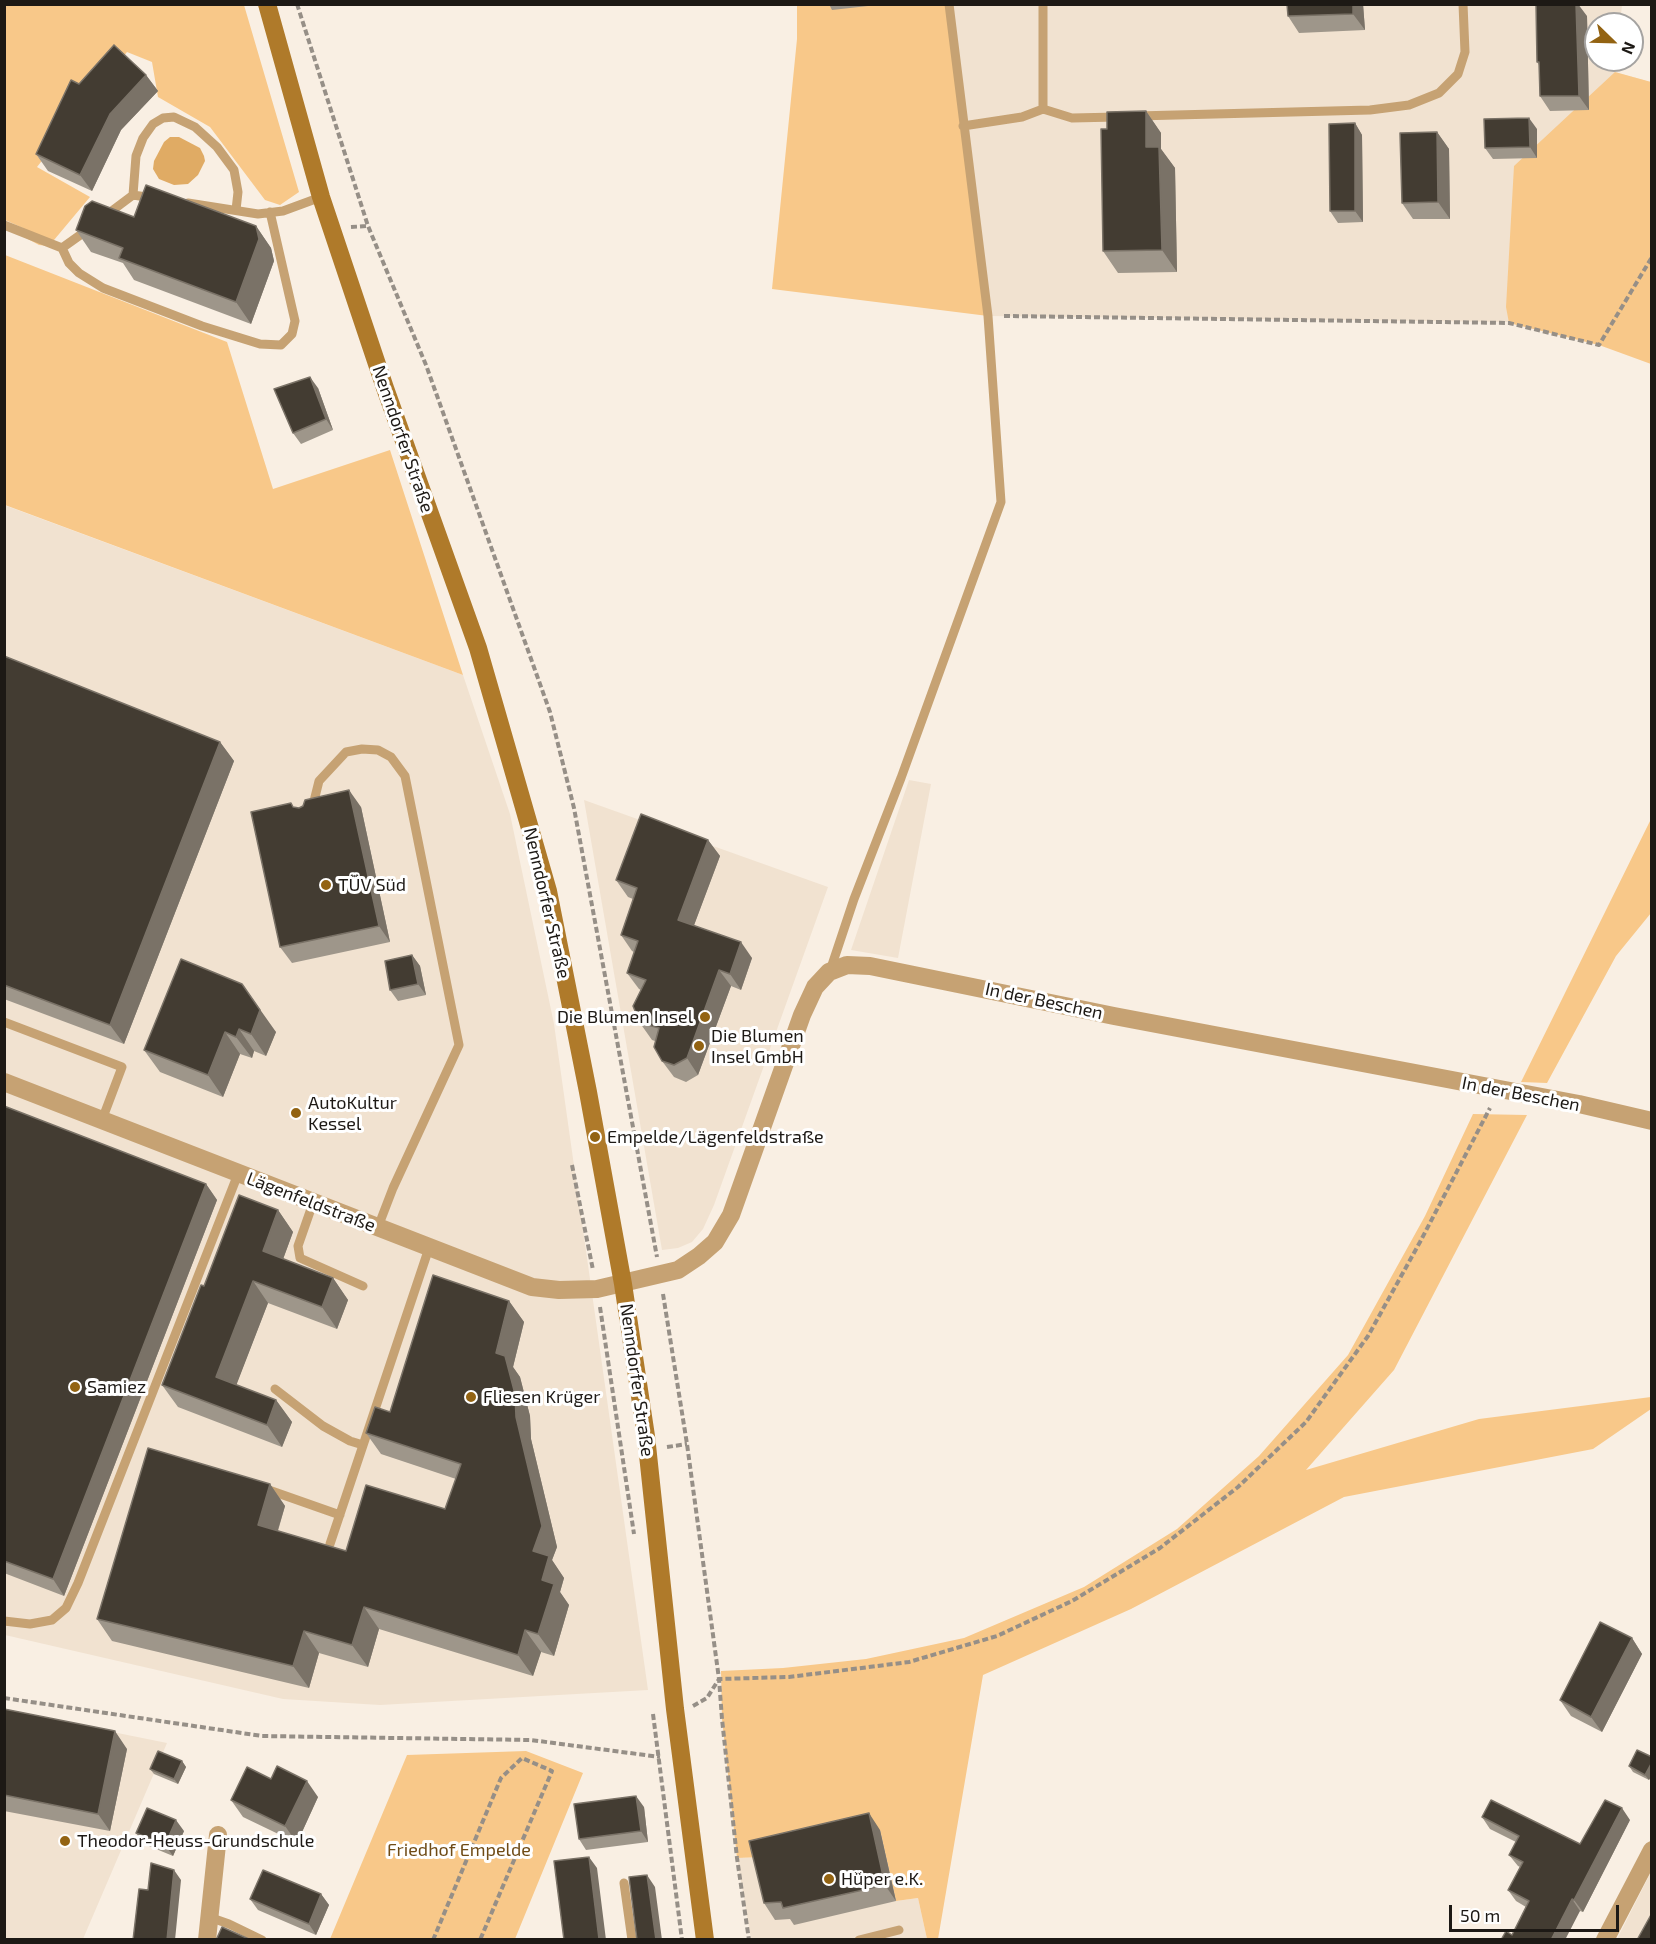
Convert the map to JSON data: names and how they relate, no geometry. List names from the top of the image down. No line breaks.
{"streets":{"street":["Nenndorfer Straße","In der Beschen","Lägenfeldstraße"]},"crossings":[["Nenndorfer Straße","Lägenfeldstraße"]],"parks":["Friedhof Empelde"],"places":["TÜV Süd","Die Blumen Insel","Die Blumen Insel GmbH","AutoKultur Kessel","Empelde/Lägenfeldstraße","Samiez","Fliesen Krüger","Theodor-Heuss-Grundschule","Hüper e.K."],"scale_bar":"50 m","north":"bottom right"}
